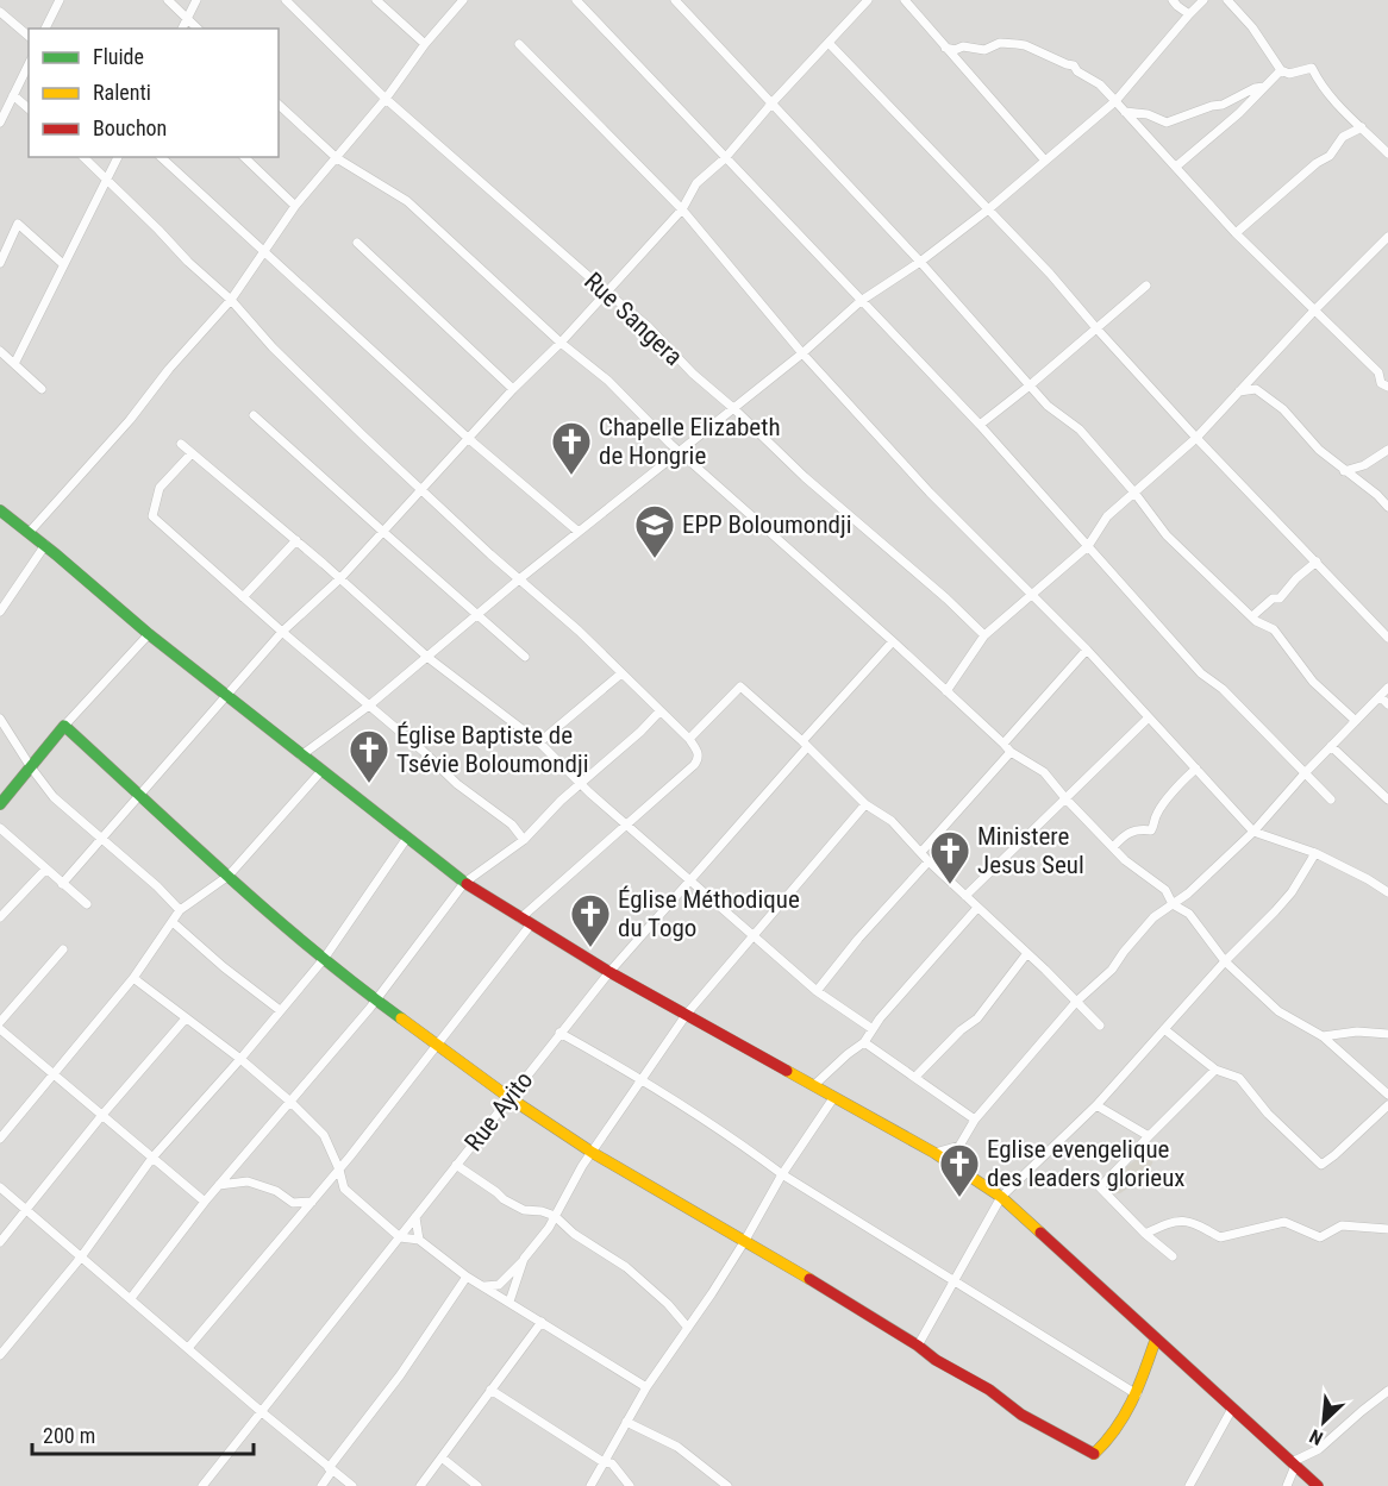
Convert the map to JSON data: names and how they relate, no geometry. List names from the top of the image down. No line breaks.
{"streets":{"street":["Rue Sangera","Rue Ayito"]},"places":{"church":["Chapelle Elizabeth de Hongrie","Église Baptiste de Tsévie Boloumondji","Ministere Jesus Seul","Église Méthodique du Togo","Eglise evengelique des leaders glorieux"],"school or university":["EPP Boloumondji"]},"legend":["Fluide","Ralenti","Bouchon"],"scale_bar":"200 m","north":"bottom left"}
